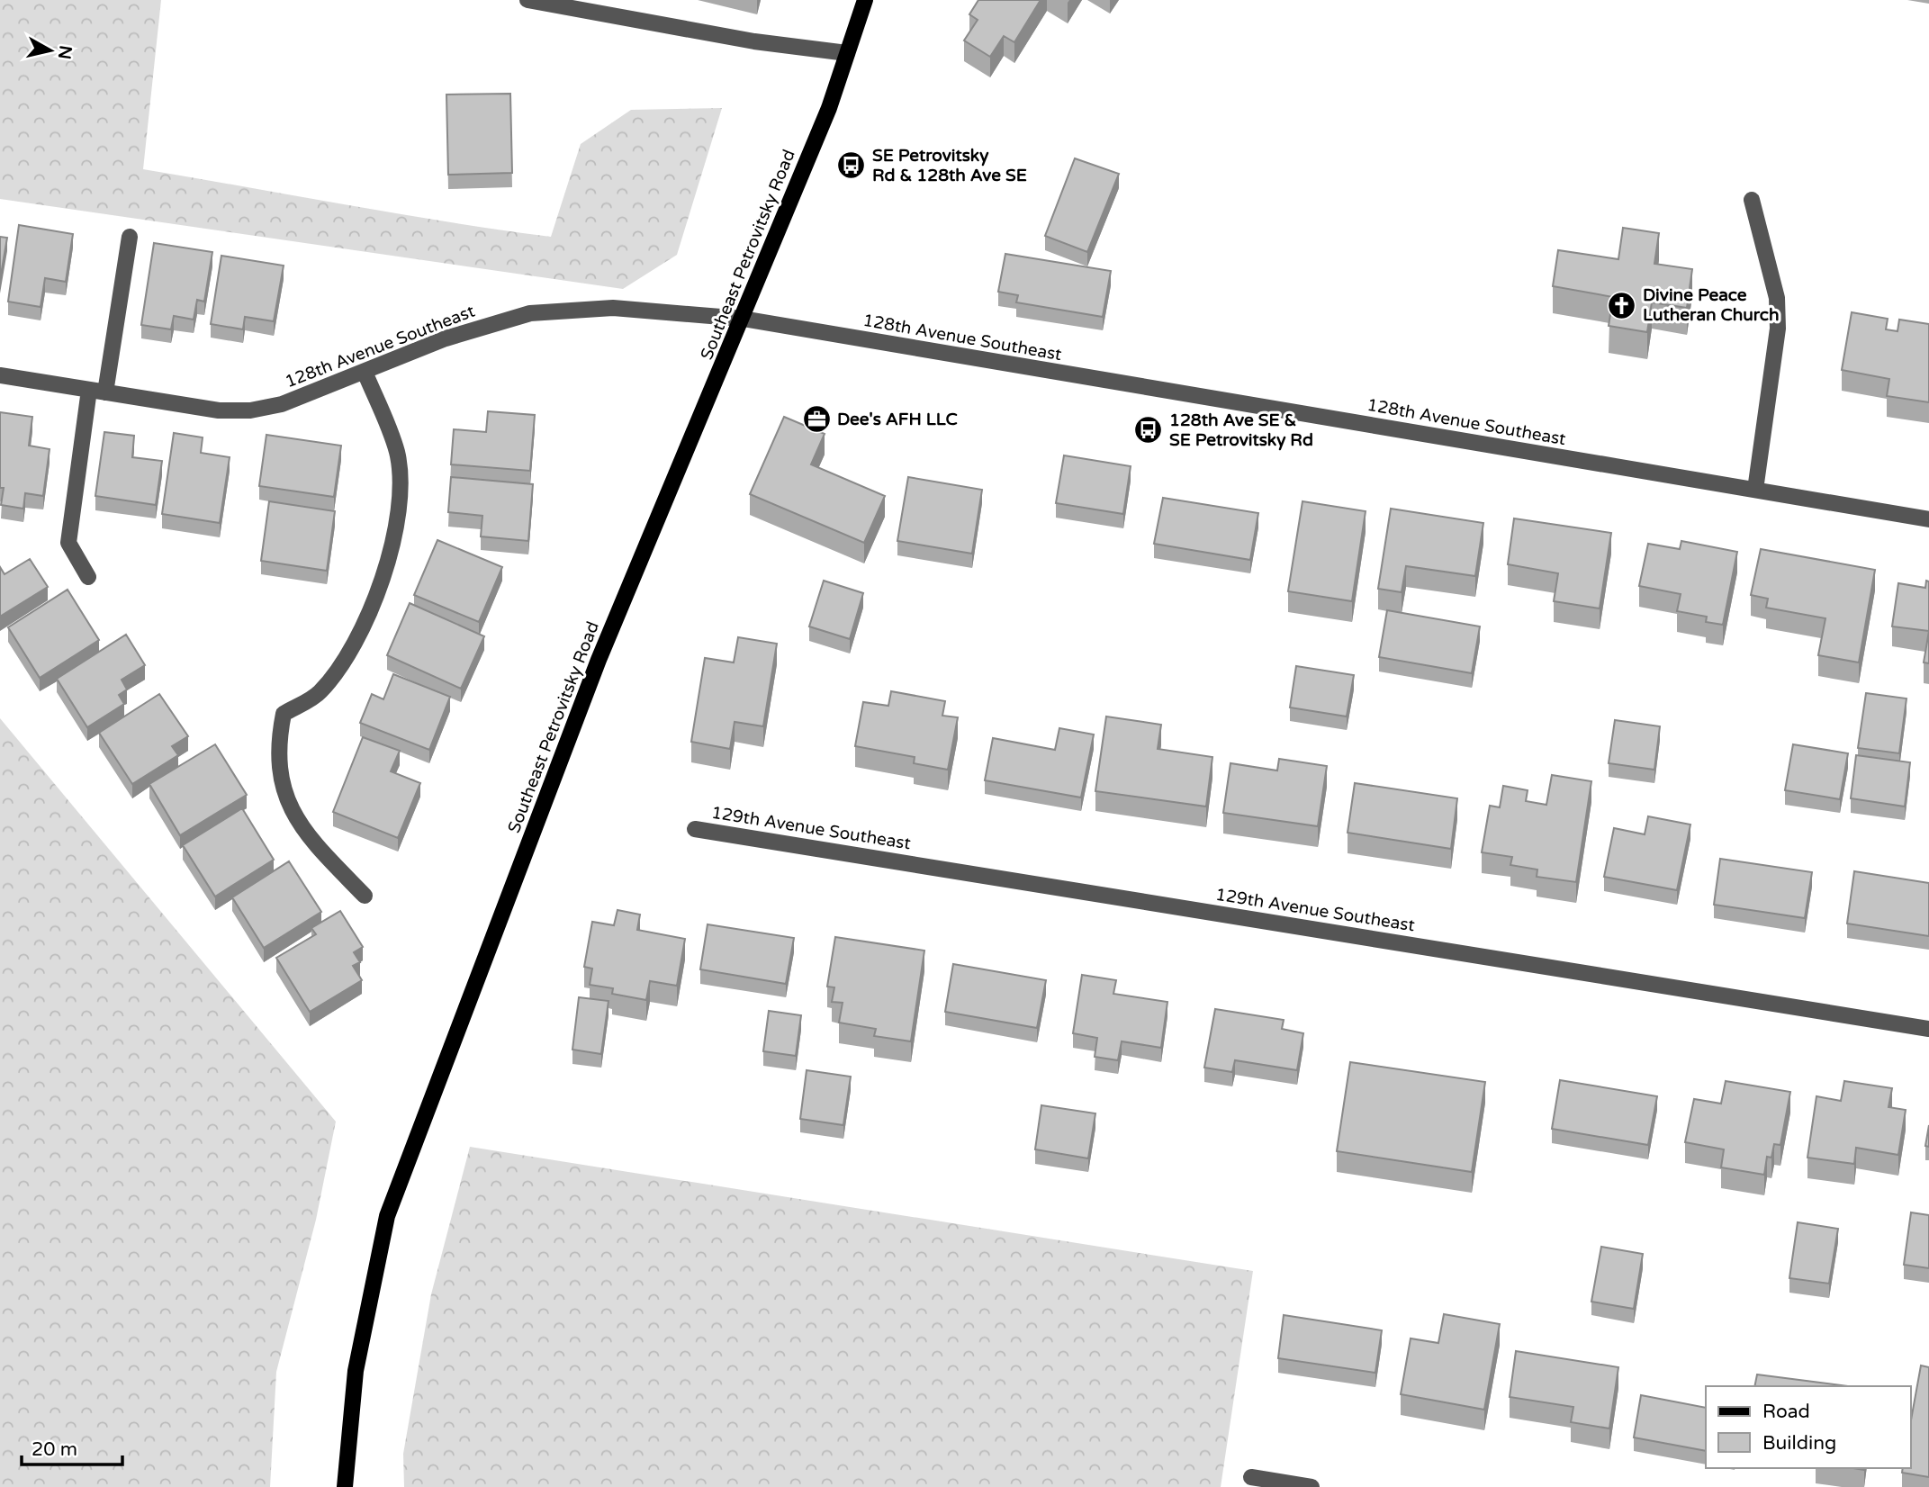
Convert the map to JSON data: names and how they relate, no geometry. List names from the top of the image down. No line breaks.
{"streets":{"main road":["Southeast Petrovitsky Road"],"street":["128th Avenue Southeast","129th Avenue Southeast"]},"crossings":[["Southeast Petrovitsky Road","128th Avenue Southeast"]],"places":{"bus stop":["SE Petrovitsky Rd & 128th Ave SE","128th Ave SE & SE Petrovitsky Rd"],"church":["Divine Peace Lutheran Church"],"office":["Dee's AFH LLC"]},"legend":["Road","Building"],"scale_bar":"20 m","north":"right"}
